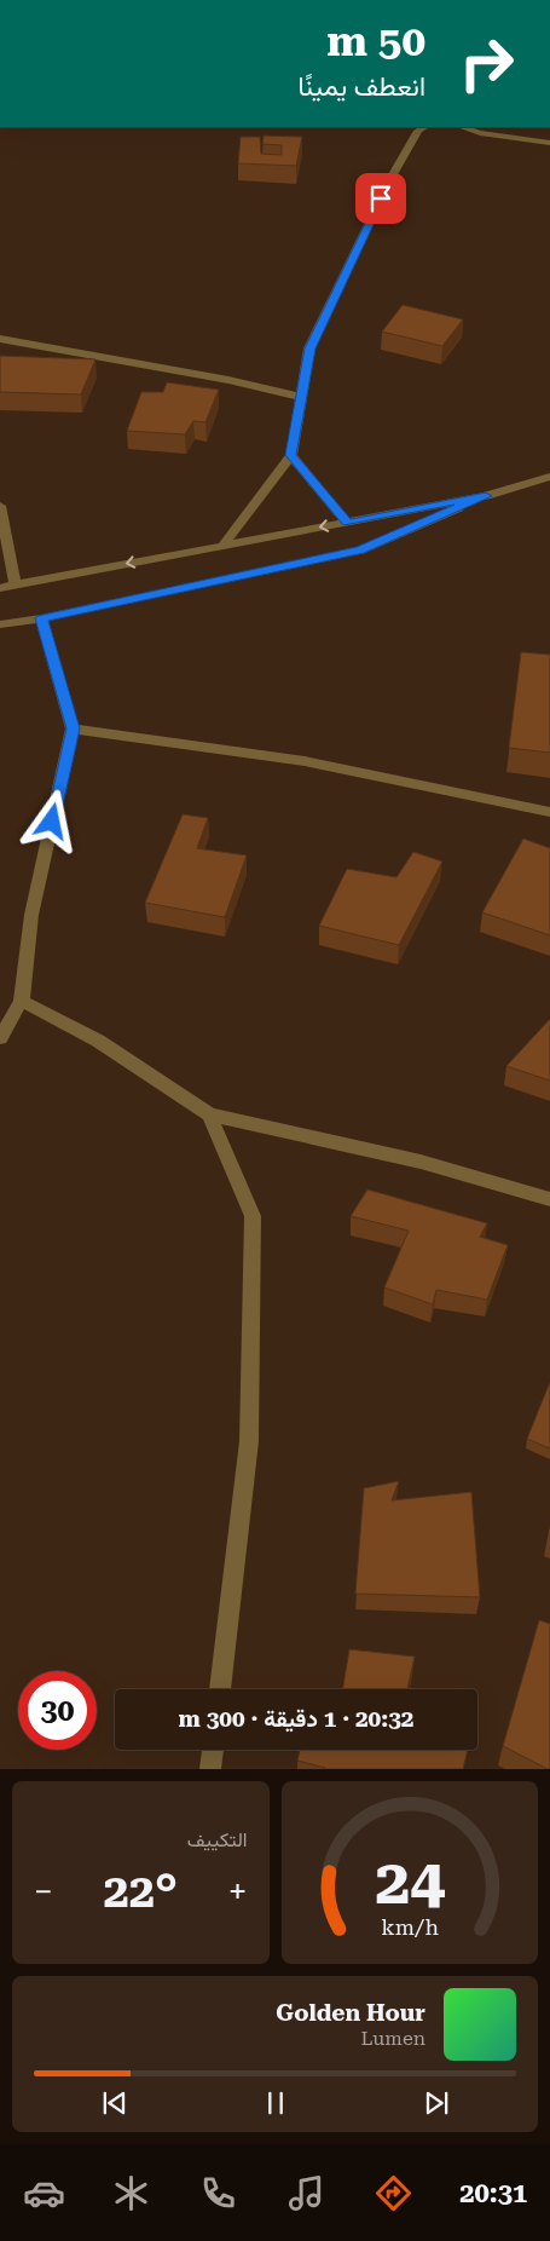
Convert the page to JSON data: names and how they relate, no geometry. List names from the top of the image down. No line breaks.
{"page":{"turn":["50 m","انعطف يمينًا"],"limit":"30","trip":"20:32 · 1 دقيقة · 300 m","tile":"التكييف","heat":["−","22°","+"],"song":["Golden Hour","Lumen"],"tabs":"20:31","gauge":["24","km/h"]}}
